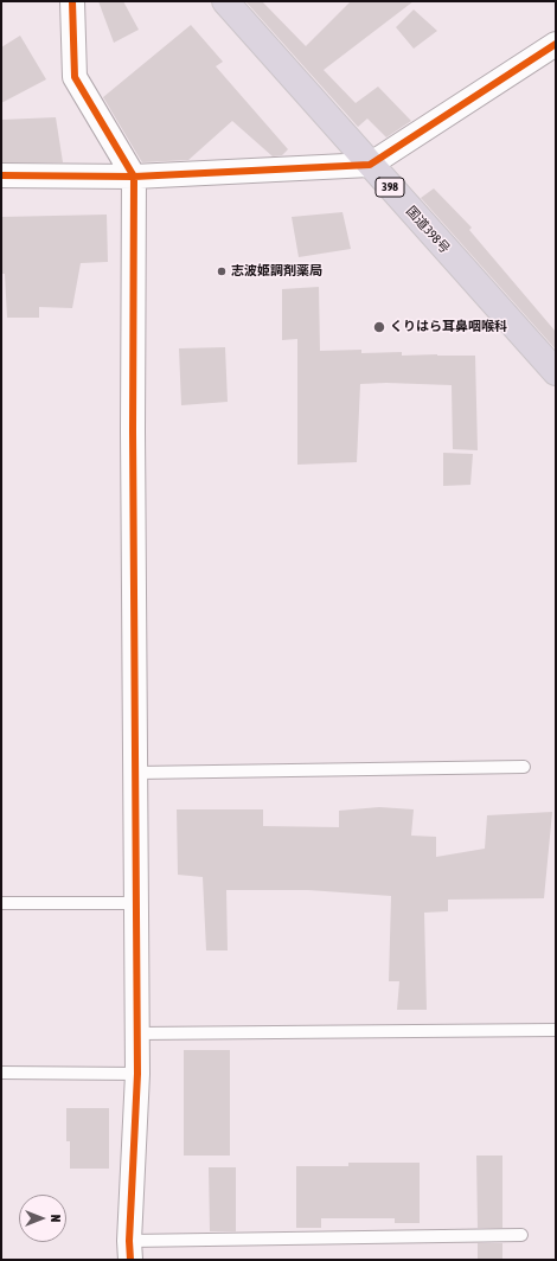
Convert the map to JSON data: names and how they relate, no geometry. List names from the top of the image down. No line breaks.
{"streets":{"highway":["398","国道398号"]},"places":["志波姫調剤薬局","くりはら耳鼻咽喉科"],"north":"right"}
